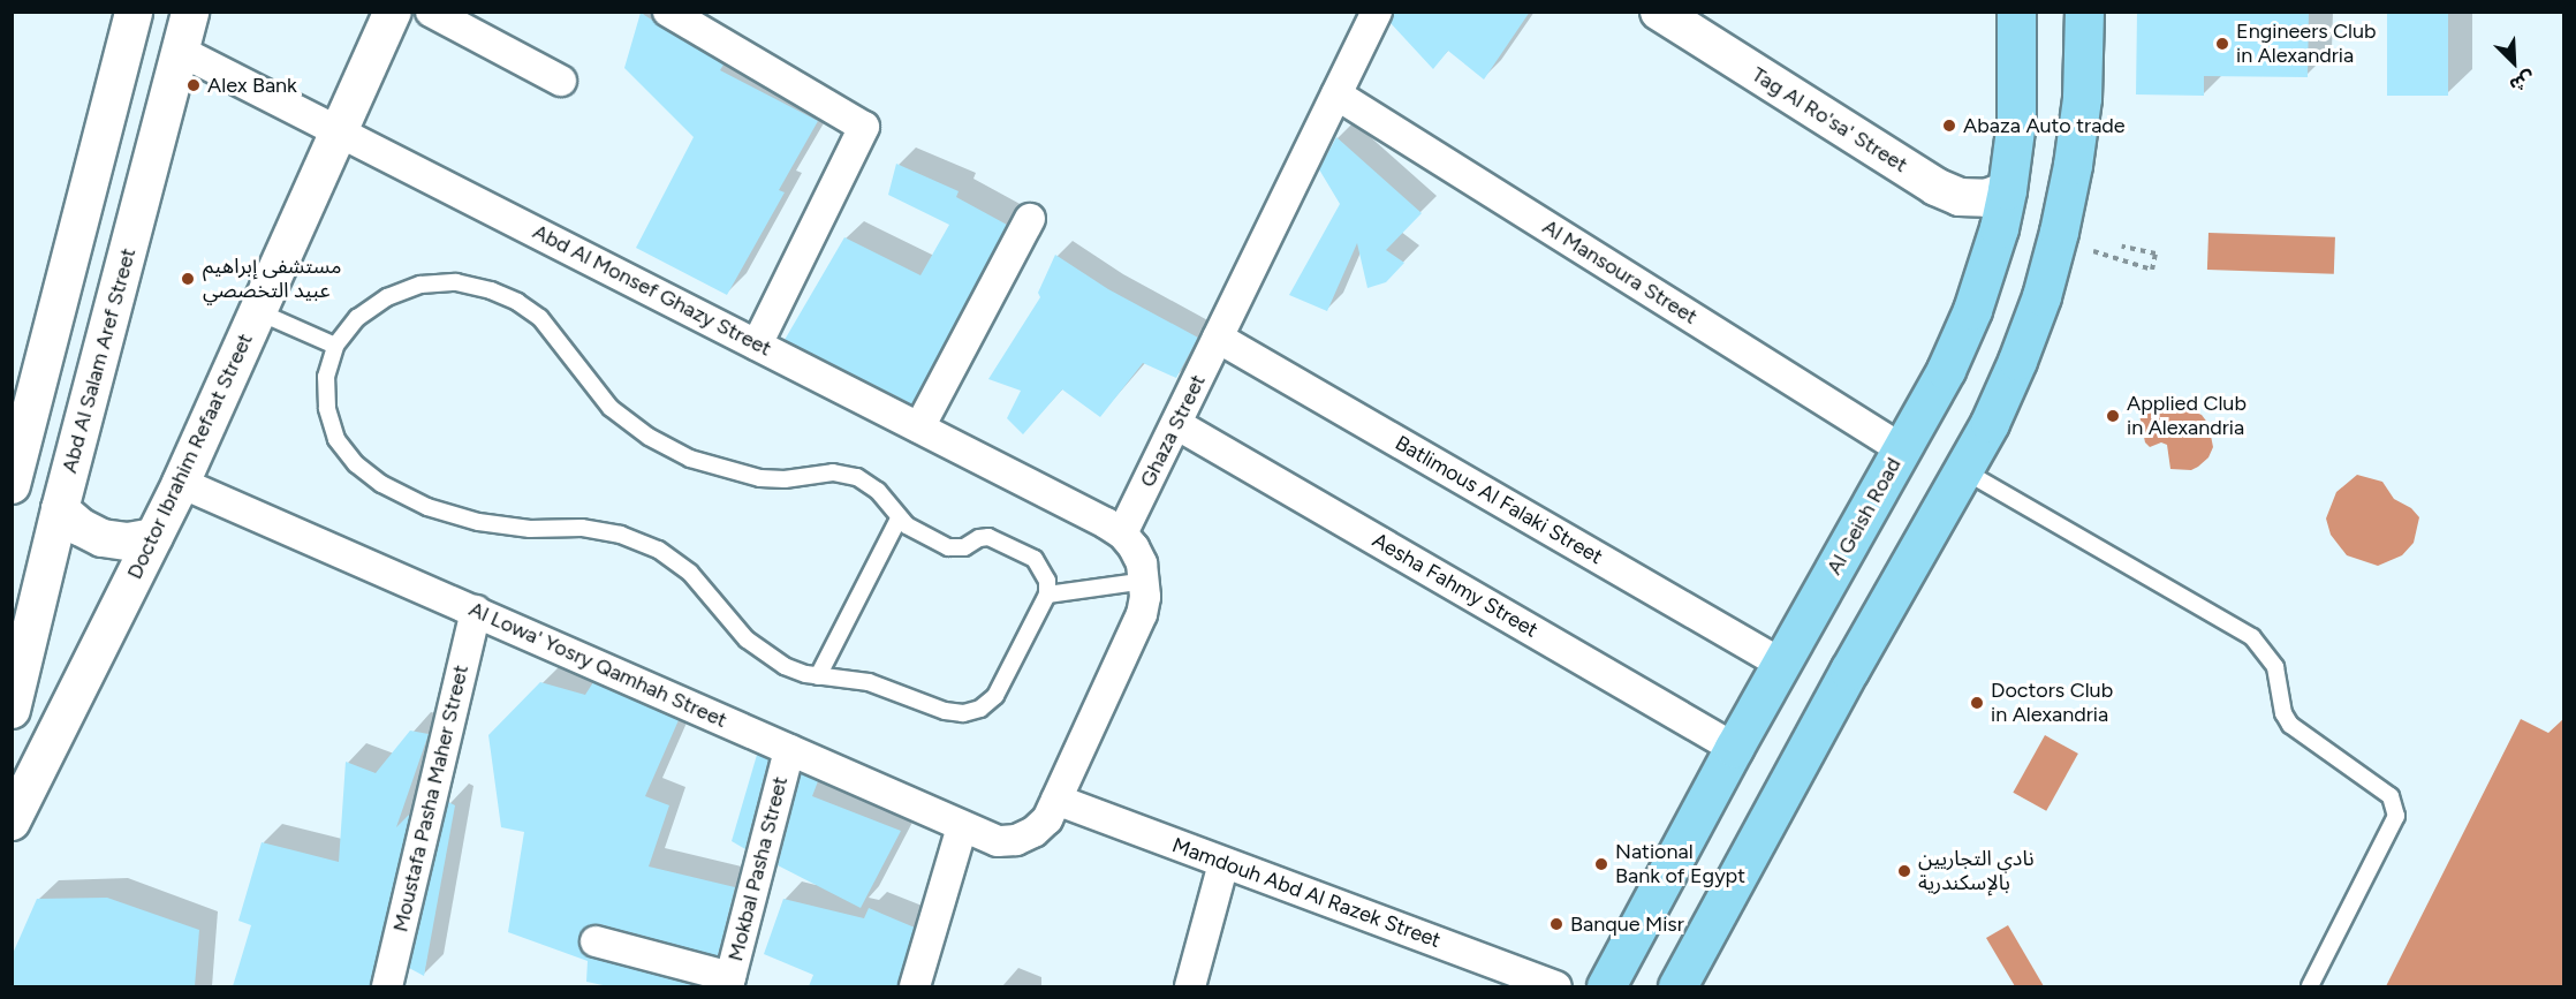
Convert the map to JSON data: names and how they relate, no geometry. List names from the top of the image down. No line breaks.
{"streets":{"highway":["Al Geish Road"],"street":["Tag Al Ro'sa' Street","Al Mansoura Street","Abd Al Monsef Ghazy Street","Abd Al Salam Aref Street","Ghaza Street","Doctor Ibrahim Refaat Street","Batlimous Al Falaki Street","Aesha Fahmy Street","Al Lowa' Yosry Qamhah Street","Moustafa Pasha Maher Street","Mokbal Pasha Street","Mamdouh Abd Al Razek Street"]},"crossings":[["Tag Al Ro'sa' Street","Al Geish Road"],["Al Mansoura Street","Ghaza Street"],["Al Mansoura Street","Al Geish Road"],["Abd Al Monsef Ghazy Street","Abd Al Salam Aref Street"],["Abd Al Monsef Ghazy Street","Ghaza Street"],["Abd Al Monsef Ghazy Street","Doctor Ibrahim Refaat Street"],["Ghaza Street","Batlimous Al Falaki Street"],["Ghaza Street","Aesha Fahmy Street"],["Doctor Ibrahim Refaat Street","Al Lowa' Yosry Qamhah Street"],["Batlimous Al Falaki Street","Al Geish Road"],["Al Geish Road","Aesha Fahmy Street"],["Al Lowa' Yosry Qamhah Street","Moustafa Pasha Maher Street"],["Al Lowa' Yosry Qamhah Street","Mokbal Pasha Street"],["Al Lowa' Yosry Qamhah Street","Mamdouh Abd Al Razek Street"]],"places":["Engineers Club in Alexandria","Alex Bank","Abaza Auto trade","مستشفى إبراهيم عبيد التخصصي","Applied Club in Alexandria","Doctors Club in Alexandria","National Bank of Egypt","نادي التجاريين بالإسكندرية","Banque Misr"],"north":"bottom right"}
